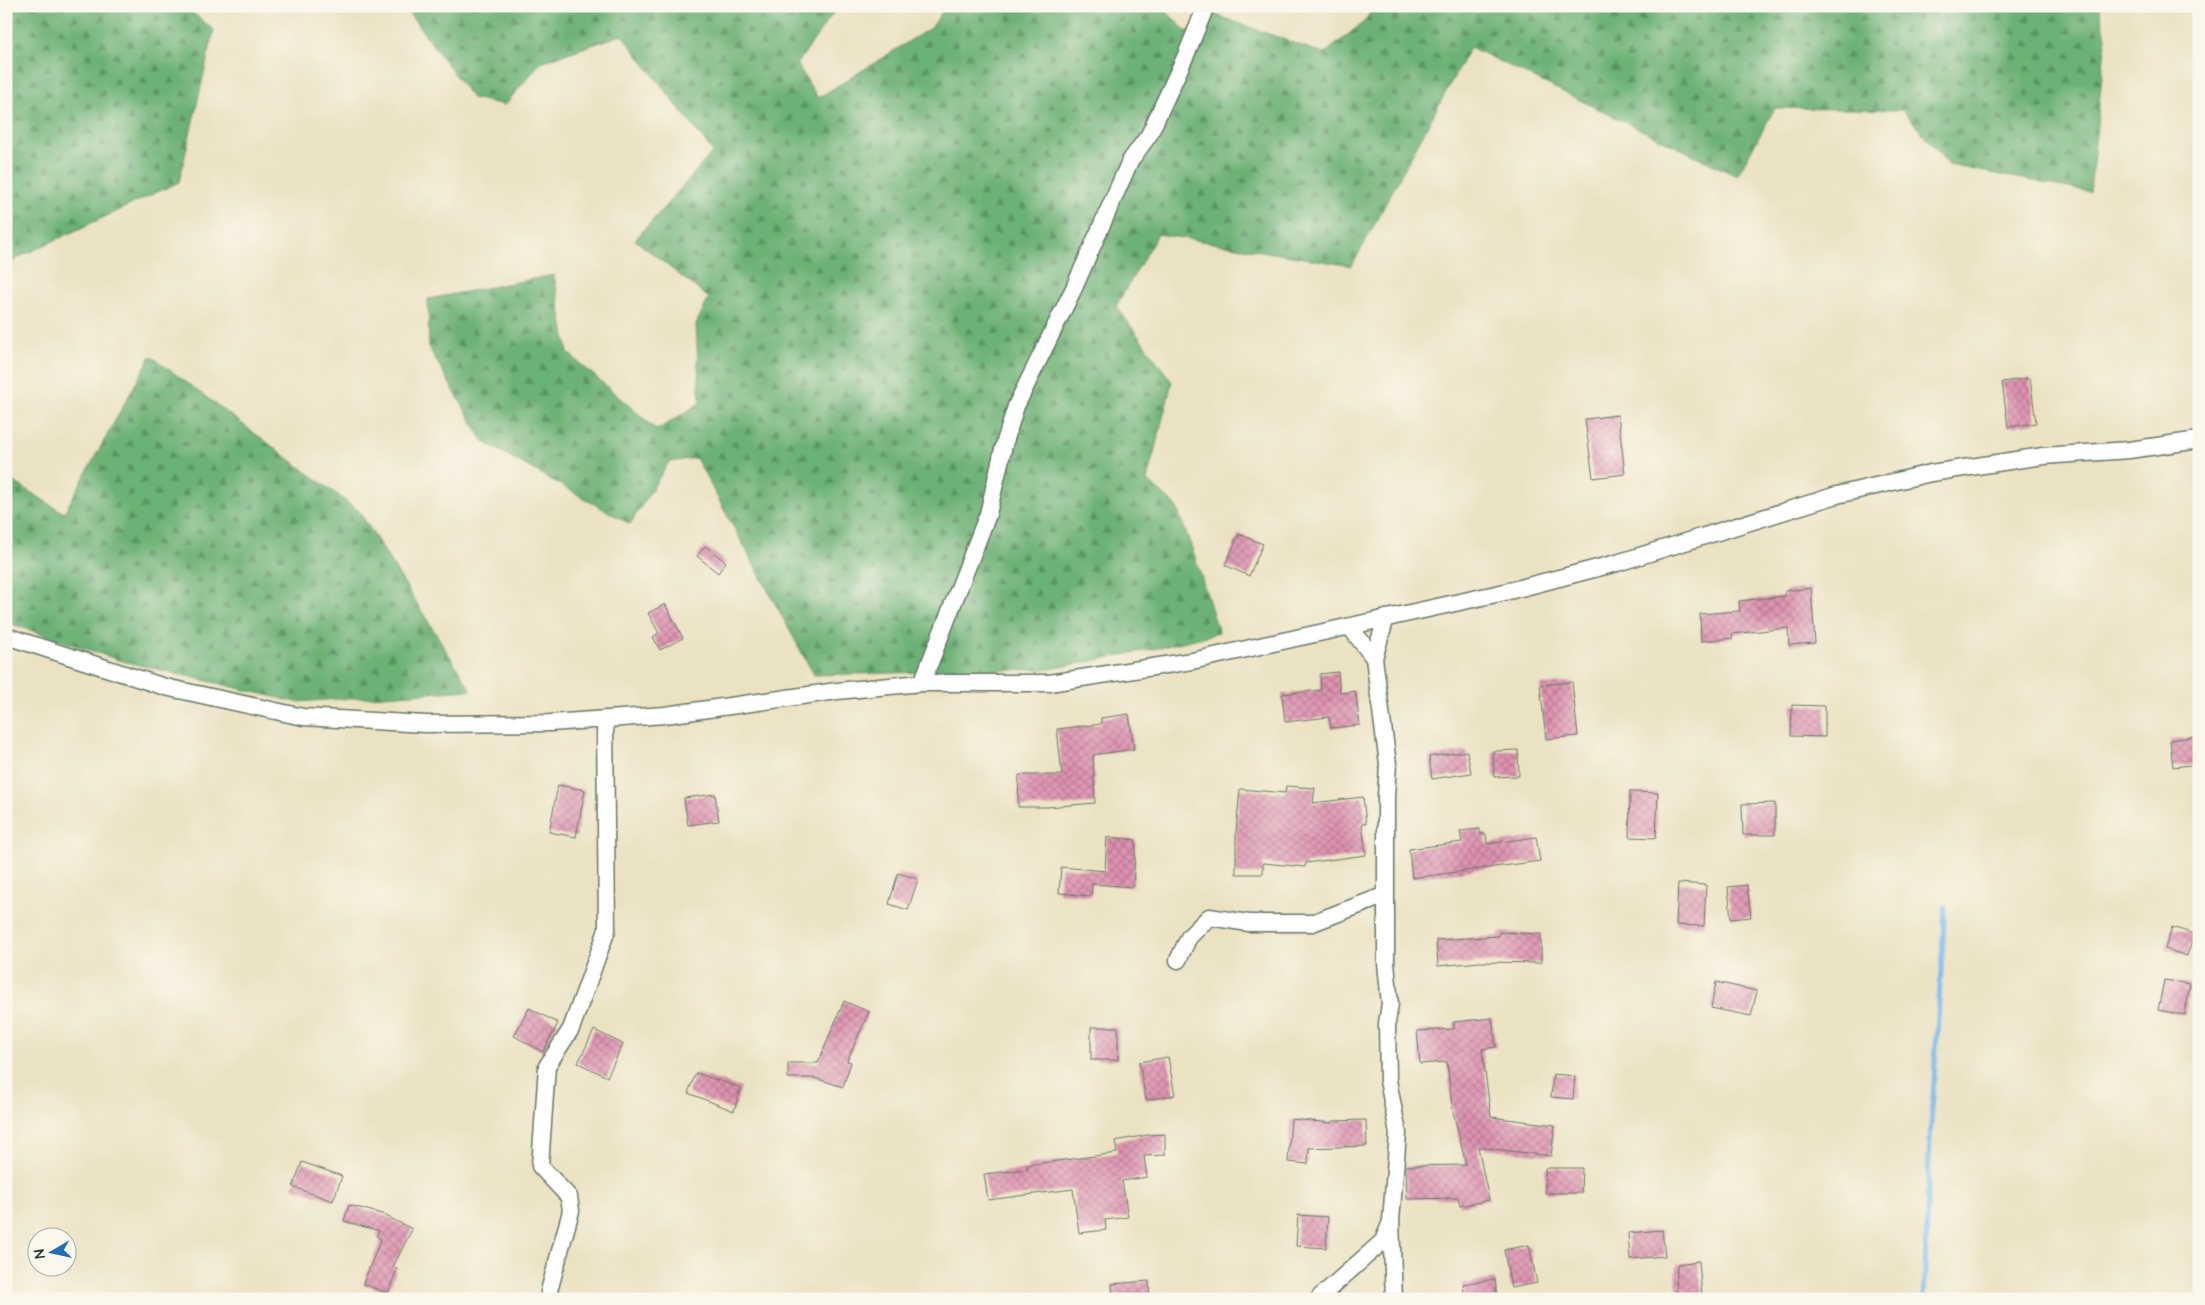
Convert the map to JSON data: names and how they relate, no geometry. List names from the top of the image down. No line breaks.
{"north":"left"}
